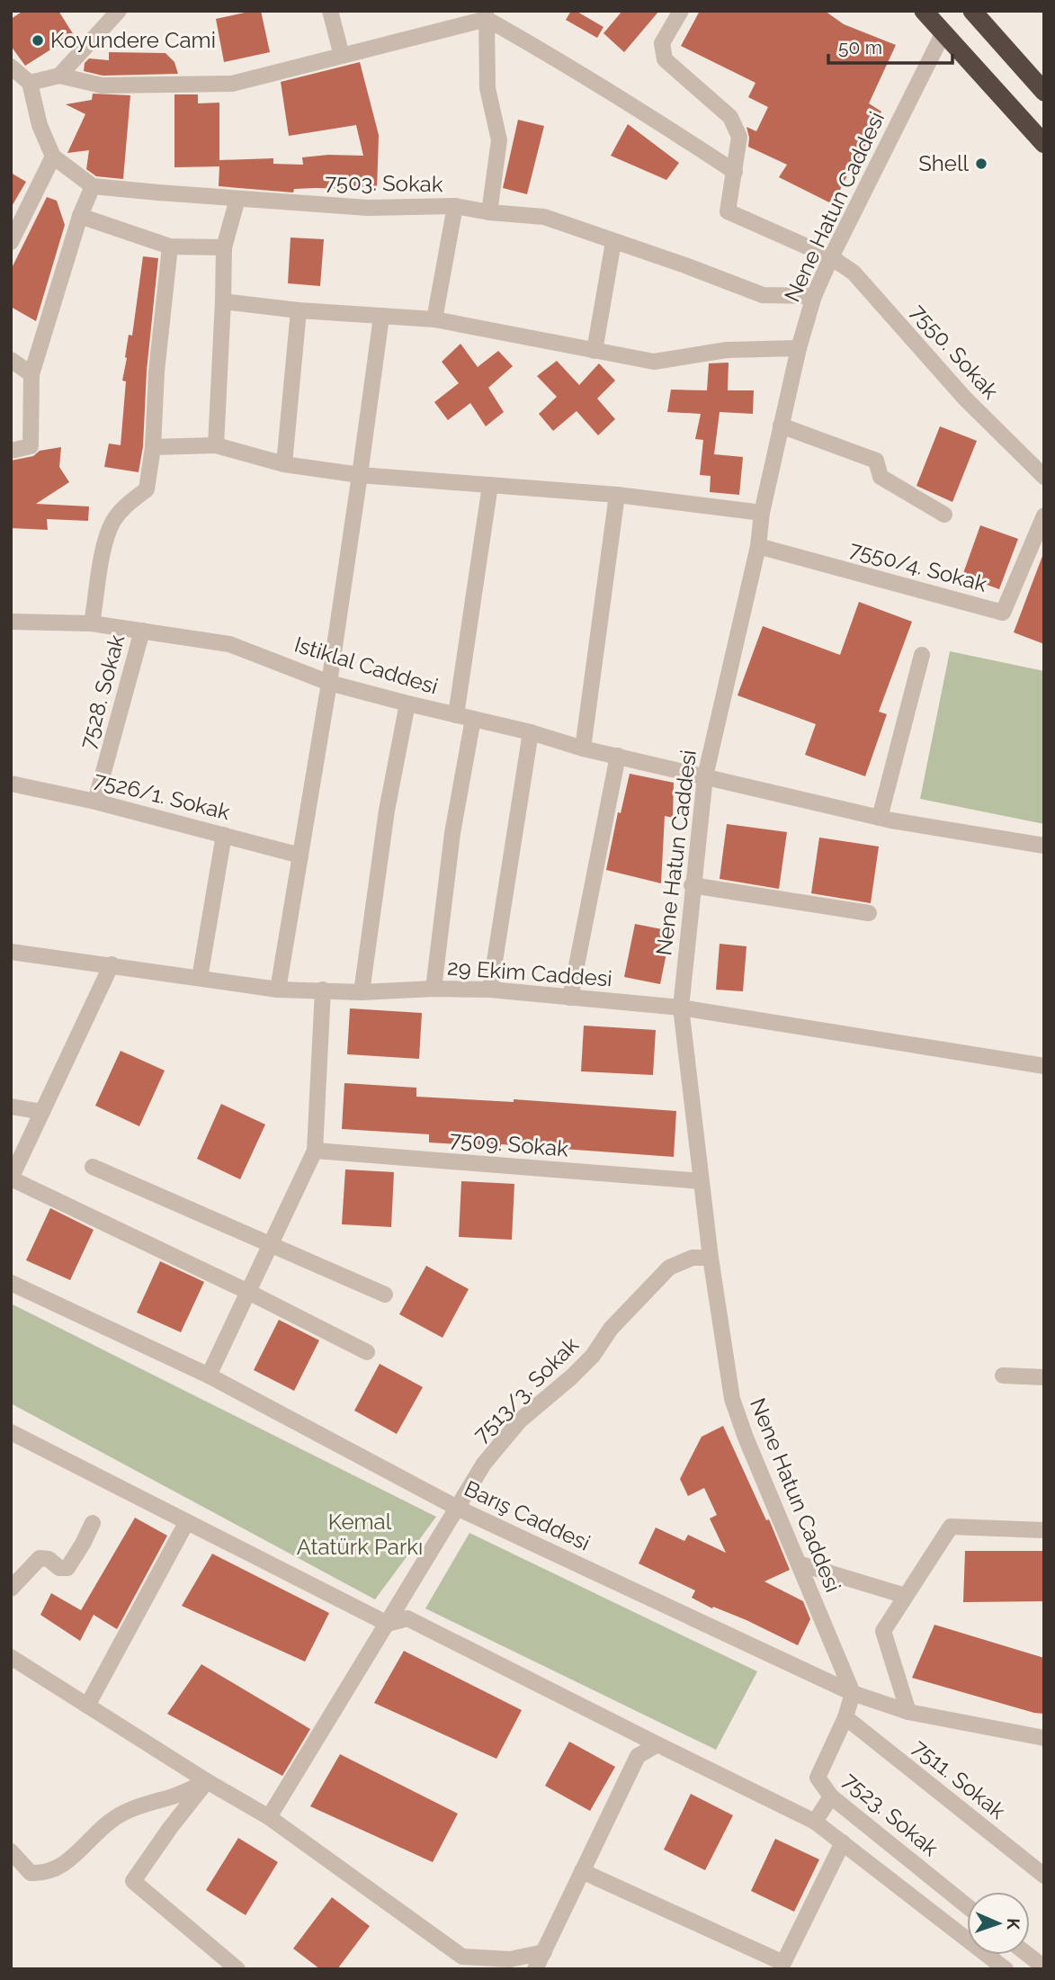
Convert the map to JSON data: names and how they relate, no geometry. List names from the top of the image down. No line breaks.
{"streets":{"street":["7503. Sokak","Nene Hatun Caddesi","7550. Sokak","7550/4. Sokak","Istiklal Caddesi","7528. Sokak","7526/1. Sokak","29 Ekim Caddesi","7509. Sokak","7513/3. Sokak","Barış Caddesi","7511. Sokak","7523. Sokak"]},"crossings":[["7503. Sokak","Nene Hatun Caddesi"],["Nene Hatun Caddesi","7550. Sokak"],["Nene Hatun Caddesi","7550/4. Sokak"],["Nene Hatun Caddesi","Istiklal Caddesi"],["Nene Hatun Caddesi","29 Ekim Caddesi"],["Nene Hatun Caddesi","7509. Sokak"],["Nene Hatun Caddesi","7513/3. Sokak"],["Nene Hatun Caddesi","Barış Caddesi"],["Nene Hatun Caddesi","7523. Sokak"],["Istiklal Caddesi","7528. Sokak"],["7528. Sokak","7526/1. Sokak"],["7513/3. Sokak","Barış Caddesi"],["Barış Caddesi","7523. Sokak"],["7511. Sokak","7523. Sokak"]],"parks":["Kemal Atatürk Parkı"],"places":["Koyundere Cami","Shell"],"scale_bar":"50 m","north":"right"}
